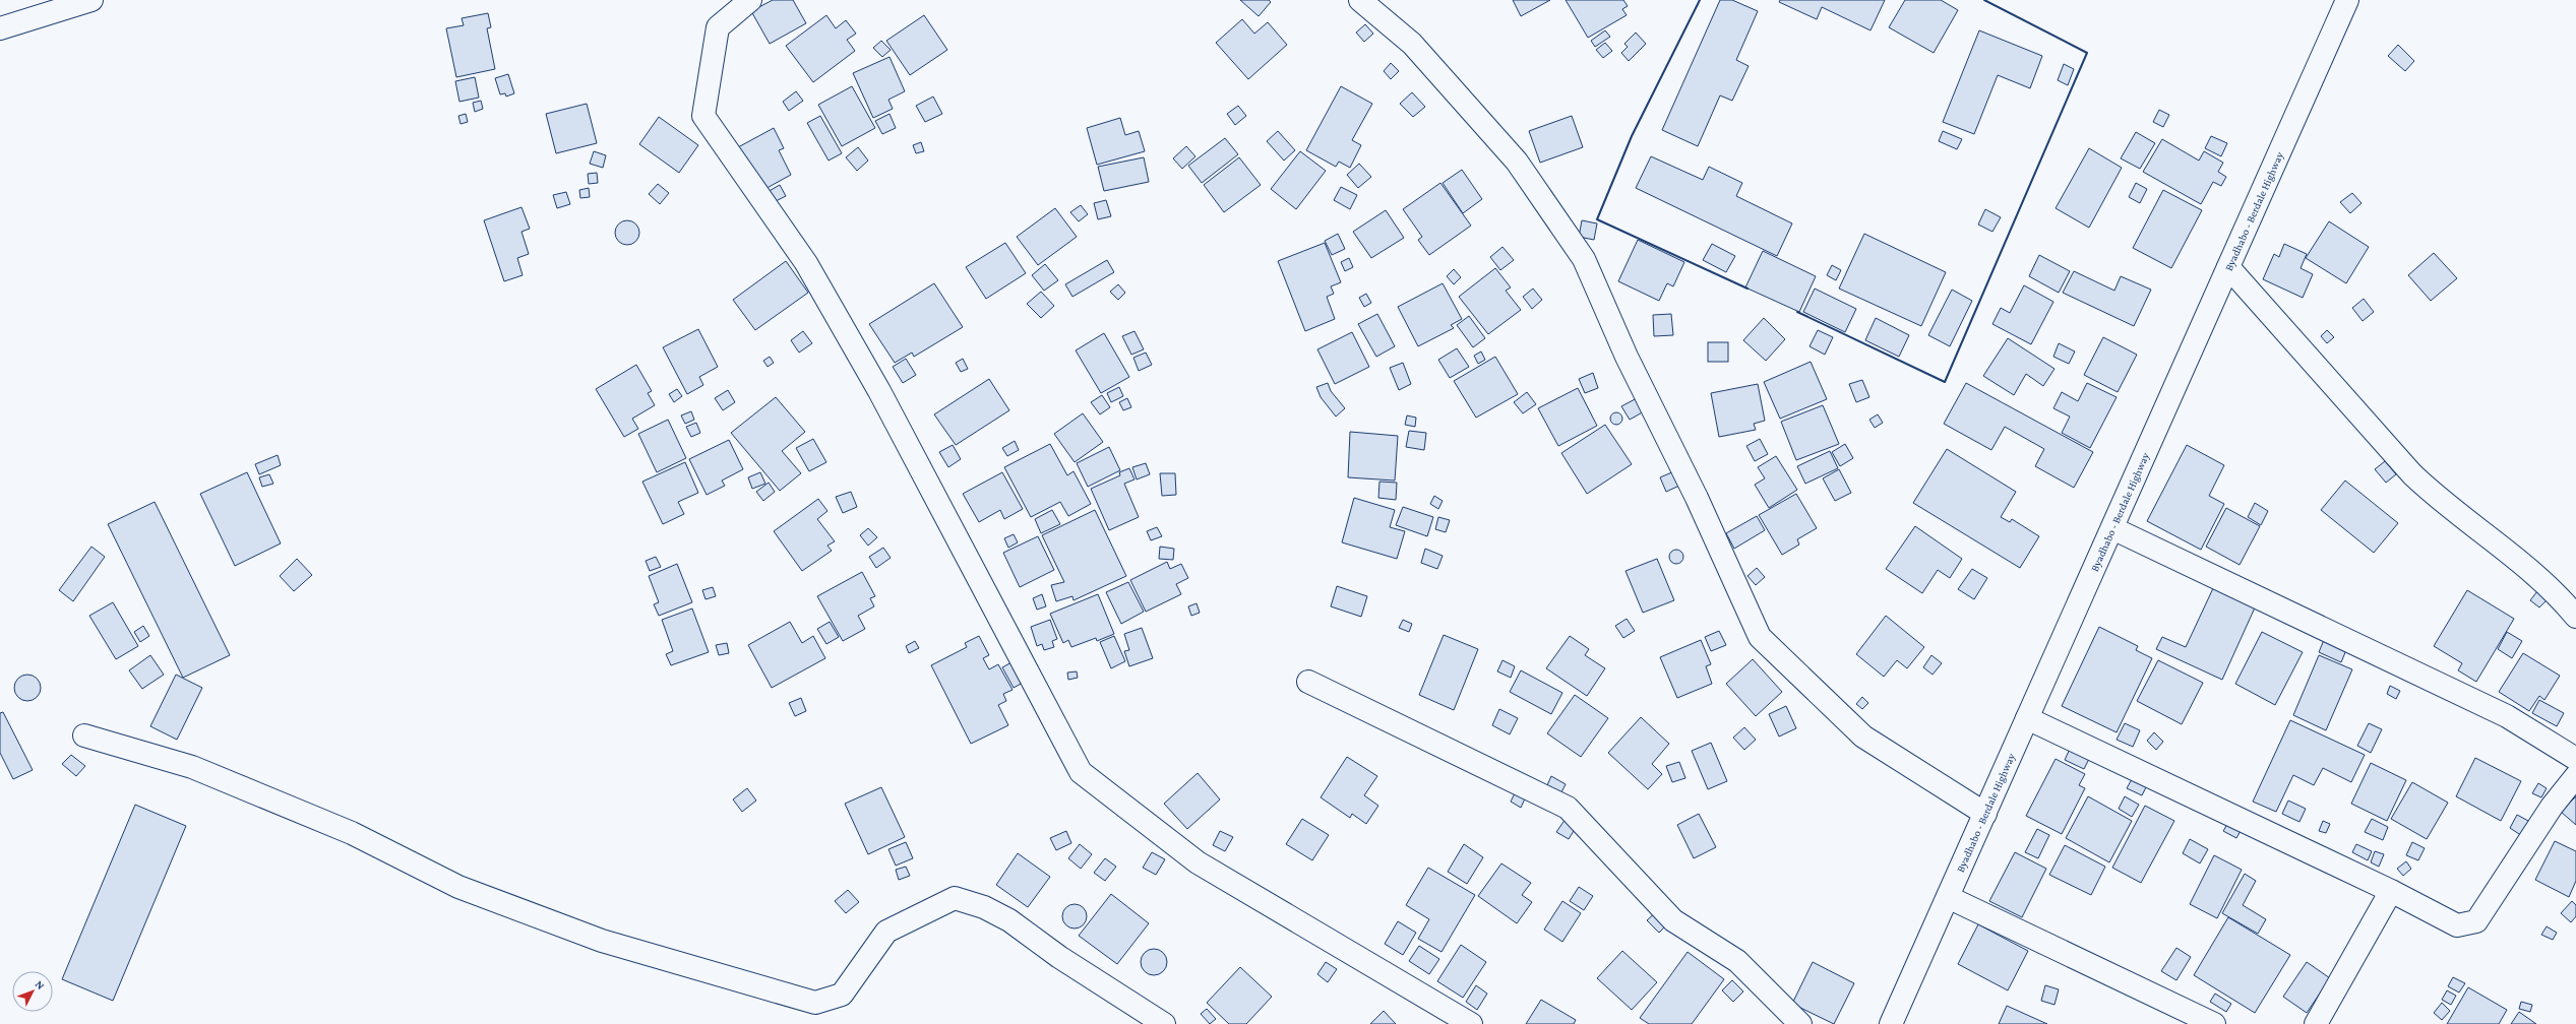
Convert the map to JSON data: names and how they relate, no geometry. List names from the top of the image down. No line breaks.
{"streets":{"street":["Byadhabo - Berdale Highway"]},"north":"top right"}
